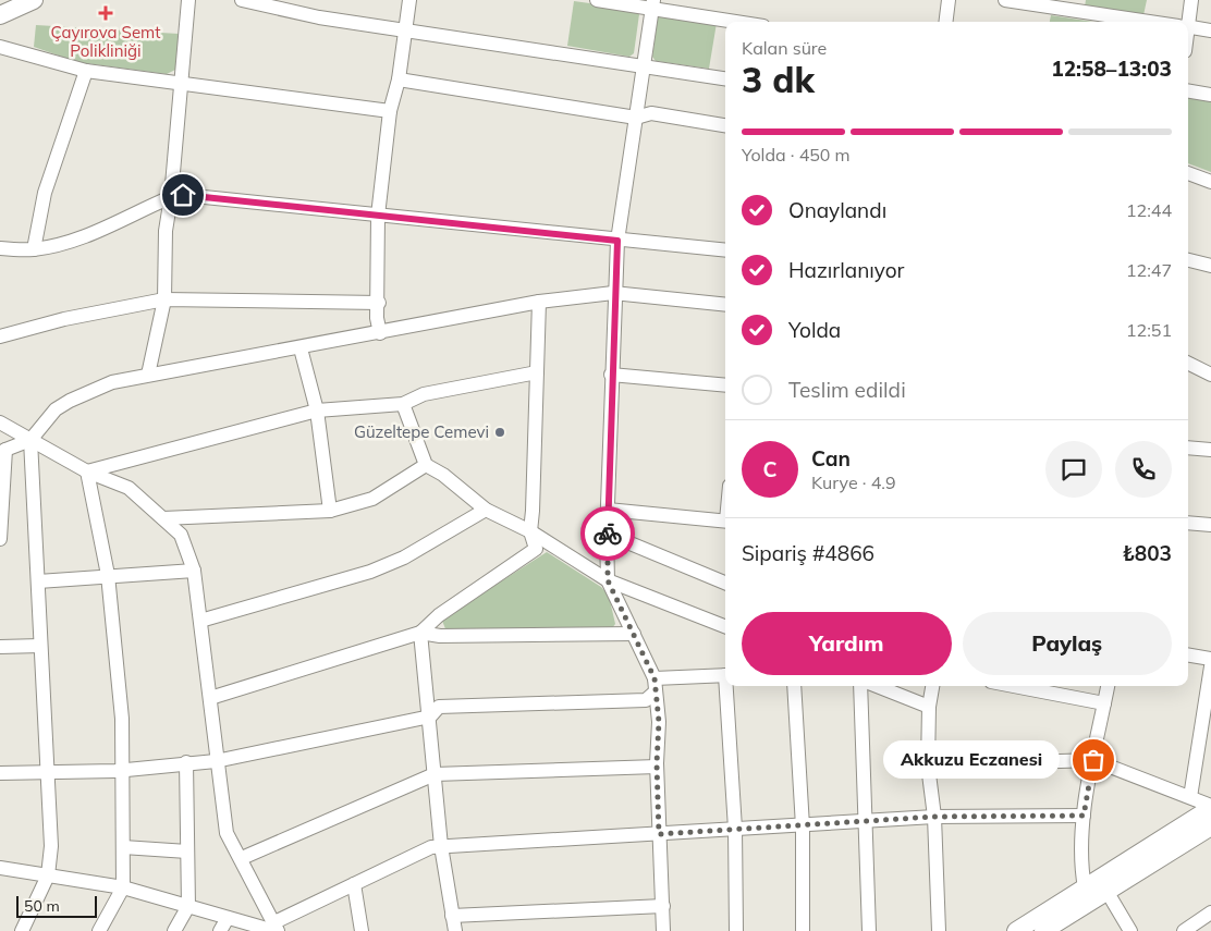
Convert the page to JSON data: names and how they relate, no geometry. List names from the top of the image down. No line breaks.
{"places":{"health":["Çayırova Semt Polikliniği"],"other":["Güzeltepe Cemevi","Akkuzu Eczanesi"]},"scale_bar":"50 m","page":{"heading":["3 dk","Kalan süre","12:58–13:03"],"panel":["Can","Kurye · 4.9","Sipariş #4866","₺803"],"bar":"Yolda · 450 m","list":[["Onaylandı","12:44"],["Hazırlanıyor","12:47"],["Yolda","12:51"],"Teslim edildi"],"round":"C","buttons":["Yardım","Paylaş"],"bubble":"Akkuzu Eczanesi","scale":"50 m"}}
